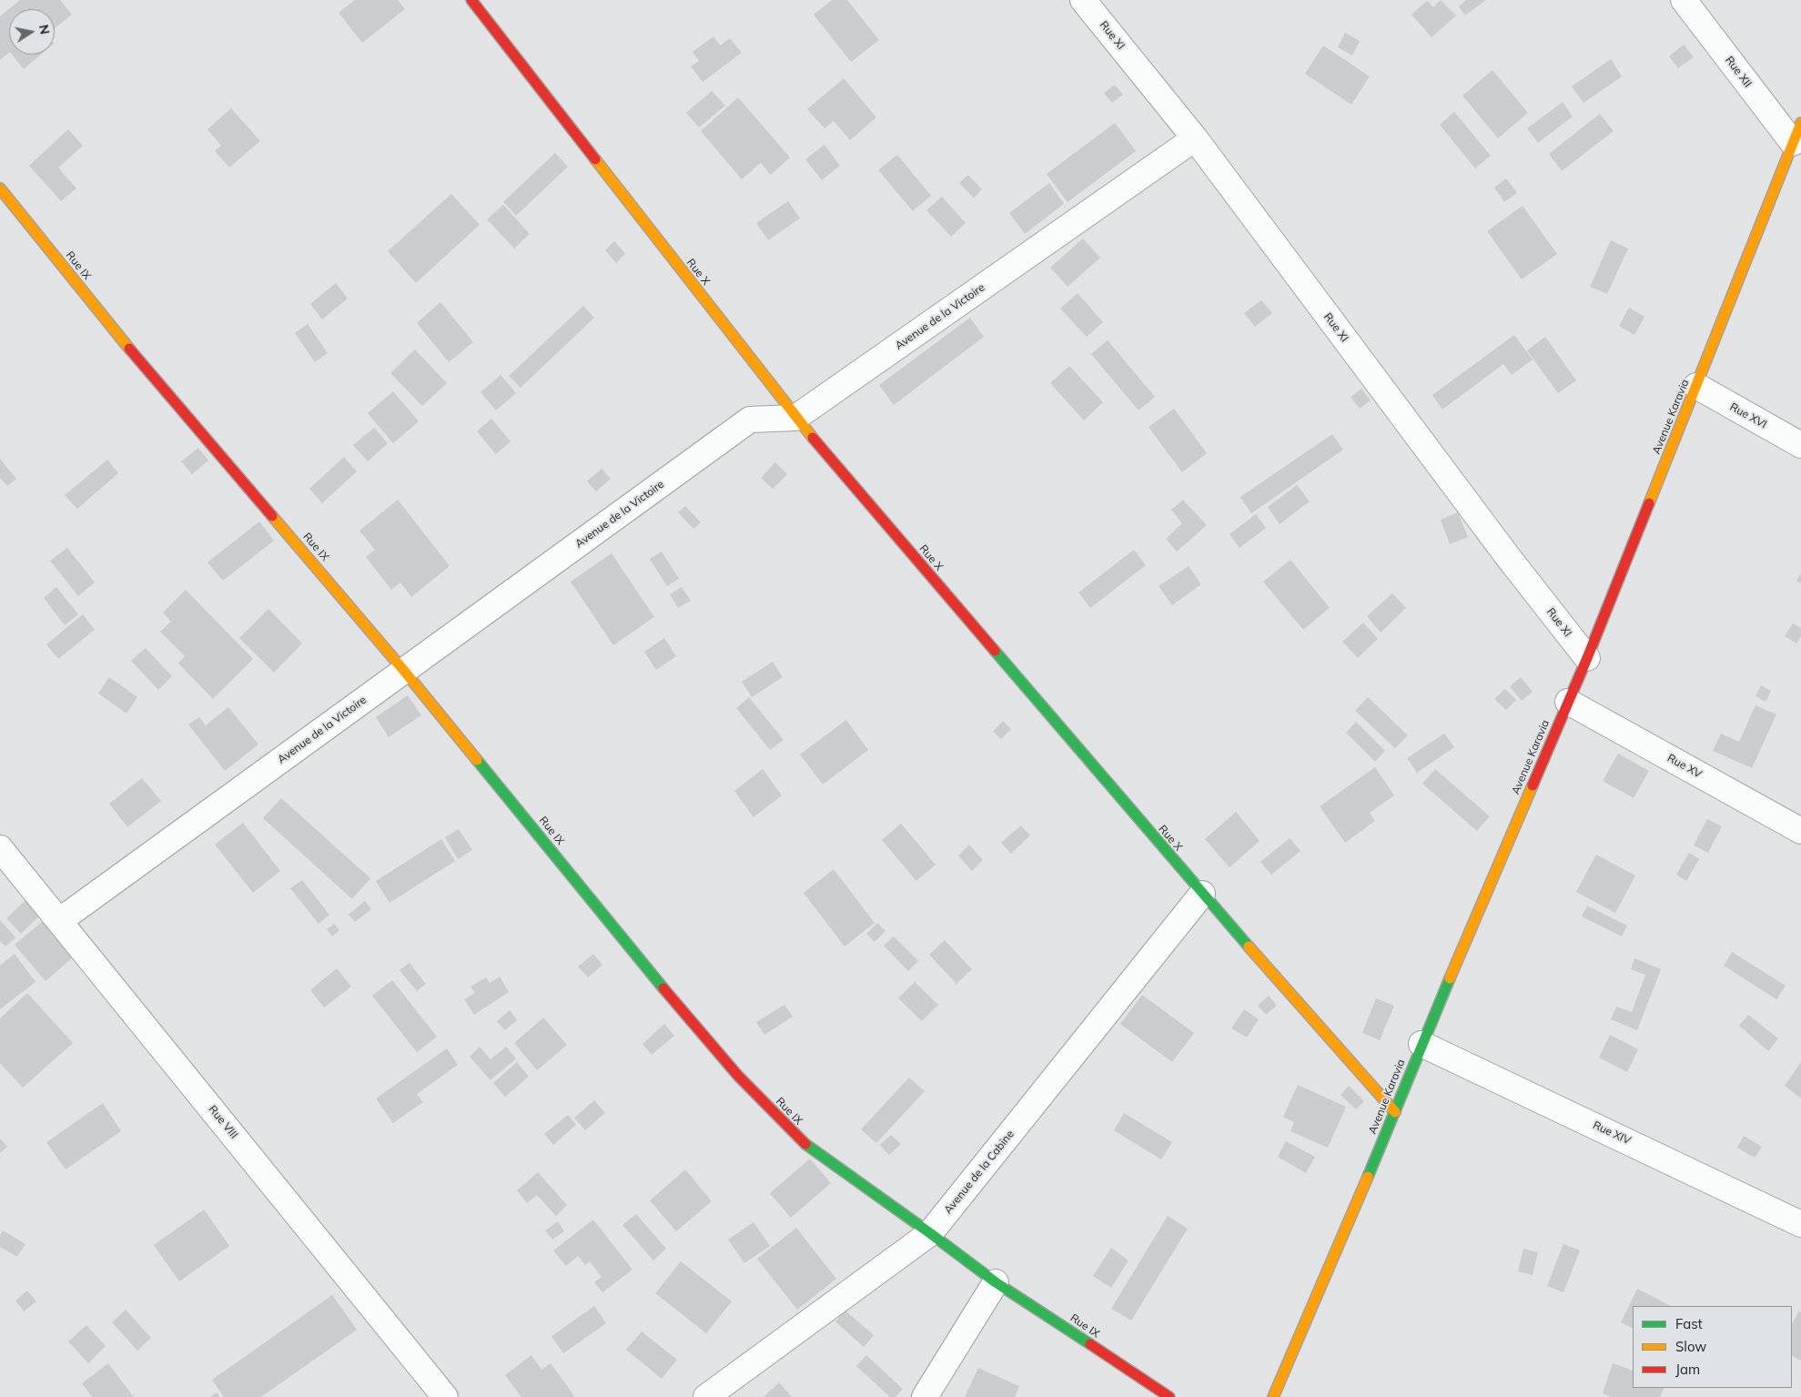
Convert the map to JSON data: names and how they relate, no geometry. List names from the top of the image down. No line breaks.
{"streets":{"street":["Rue XI","Rue XII","Rue IX","Rue X","Avenue de la Victoire","Rue XVI","Avenue Karavia","Rue XV","Rue VIII","Rue XIV","Avenue de la Cabine"]},"crossings":[["Rue XI","Avenue de la Victoire"],["Rue XI","Avenue Karavia"],["Rue XII","Avenue Karavia"],["Rue IX","Avenue de la Victoire"],["Rue IX","Avenue de la Cabine"],["Rue X","Avenue de la Victoire"],["Rue X","Avenue Karavia"],["Rue X","Avenue de la Cabine"],["Avenue de la Victoire","Rue VIII"],["Rue XVI","Avenue Karavia"],["Avenue Karavia","Rue XV"],["Avenue Karavia","Rue XIV"]],"legend":["Fast","Slow","Jam"],"north":"right"}
